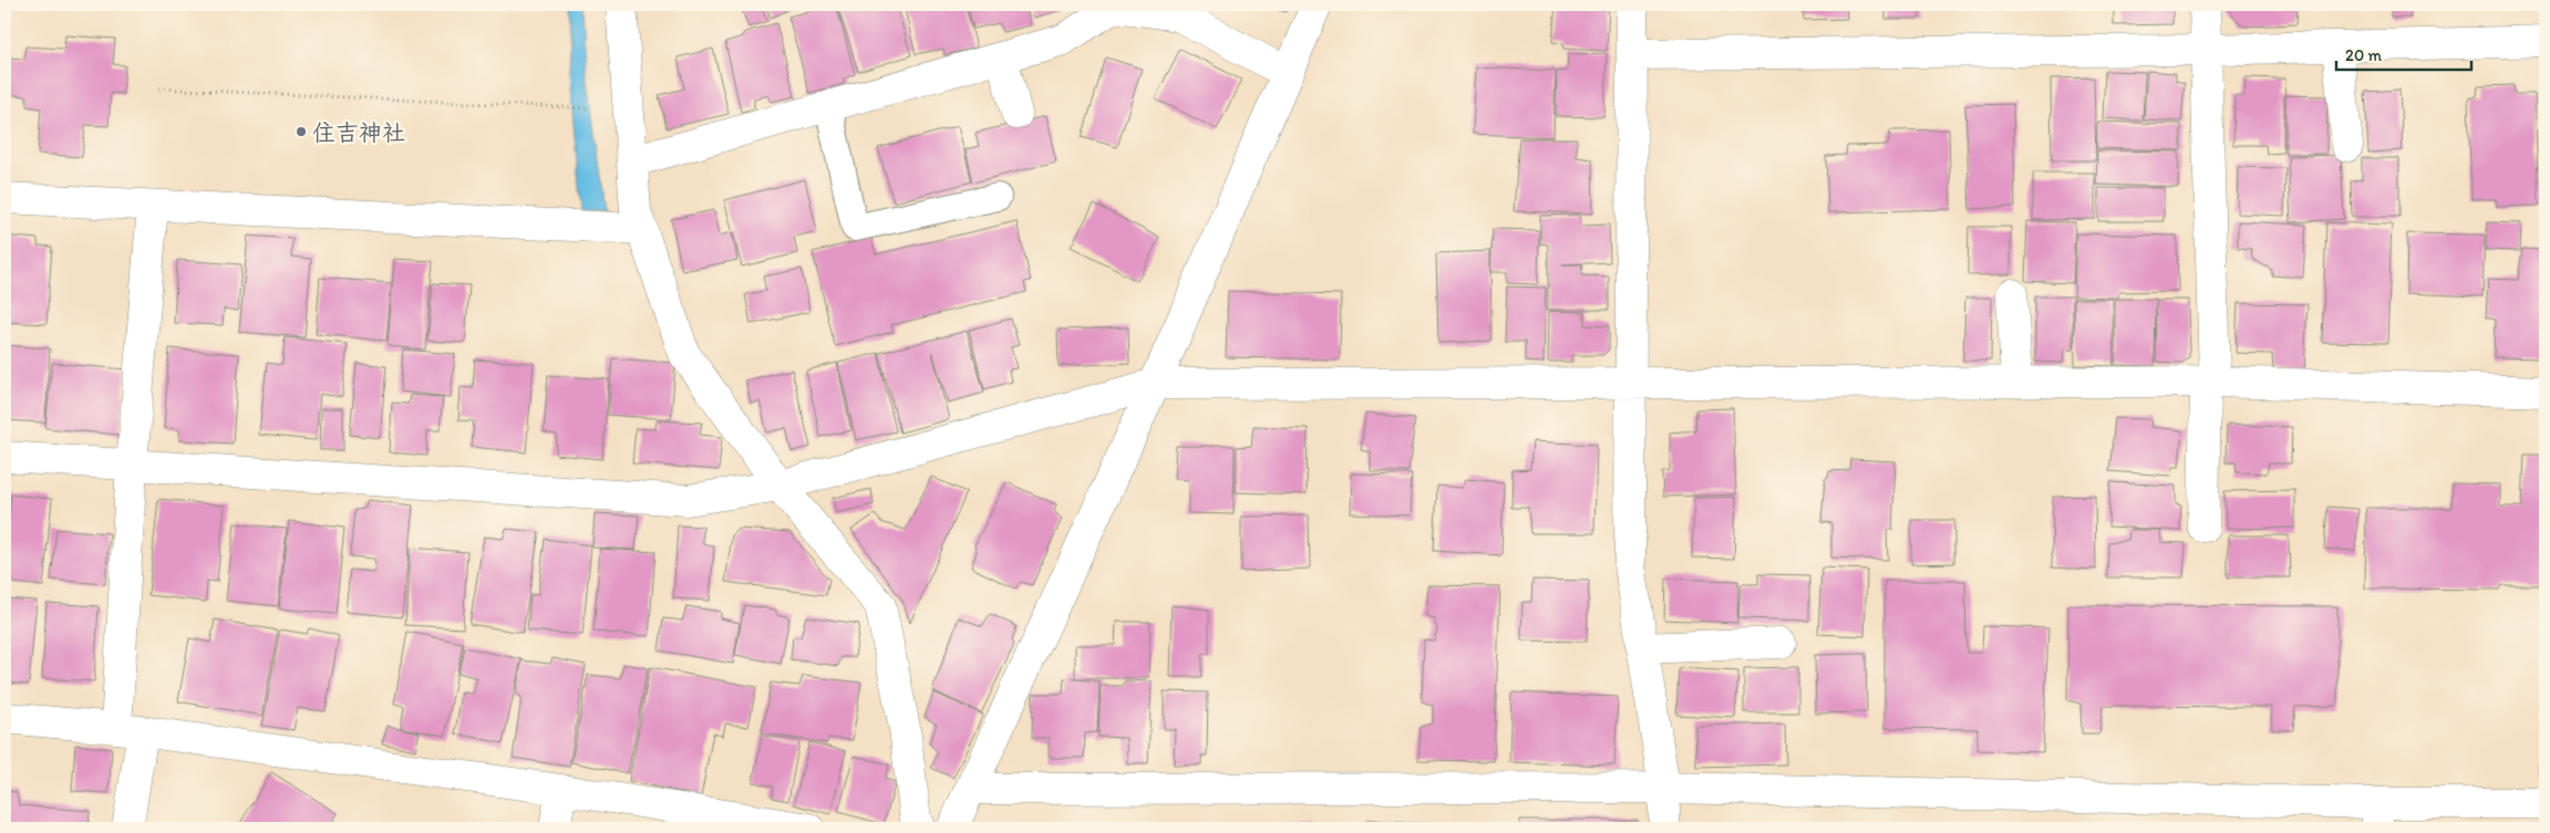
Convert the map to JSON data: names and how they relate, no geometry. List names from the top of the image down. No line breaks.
{"places":["住吉神社"],"scale_bar":"20 m"}
